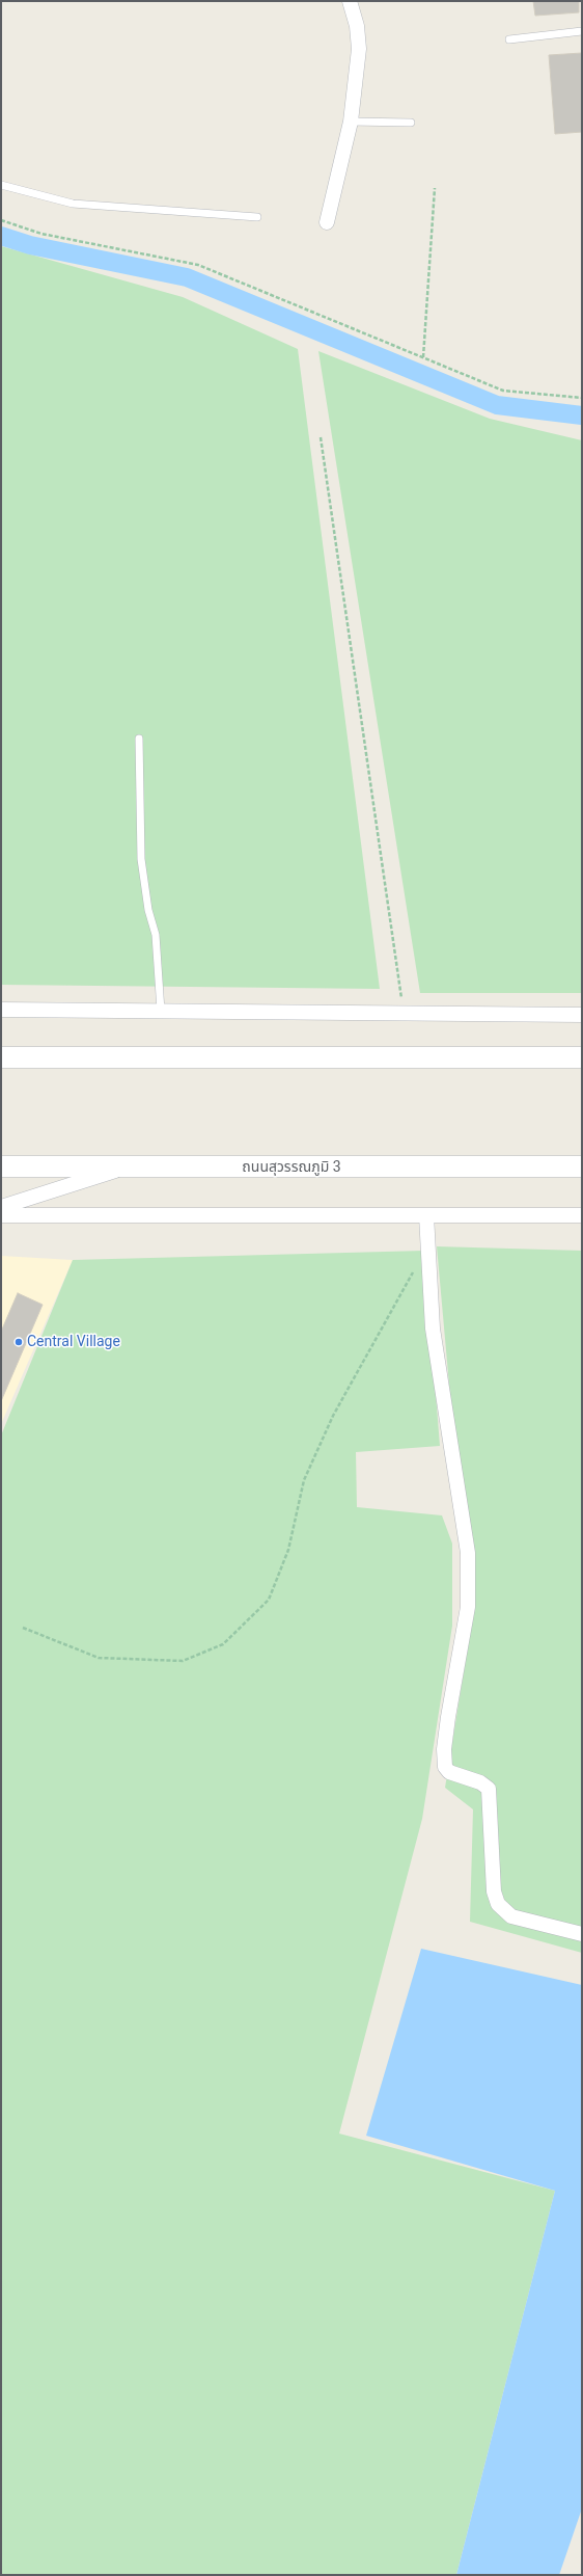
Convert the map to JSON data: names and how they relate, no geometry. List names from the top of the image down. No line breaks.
{"streets":{"main road":["ถนนสุวรรณภูมิ 3"]},"places":["Central Village"]}
